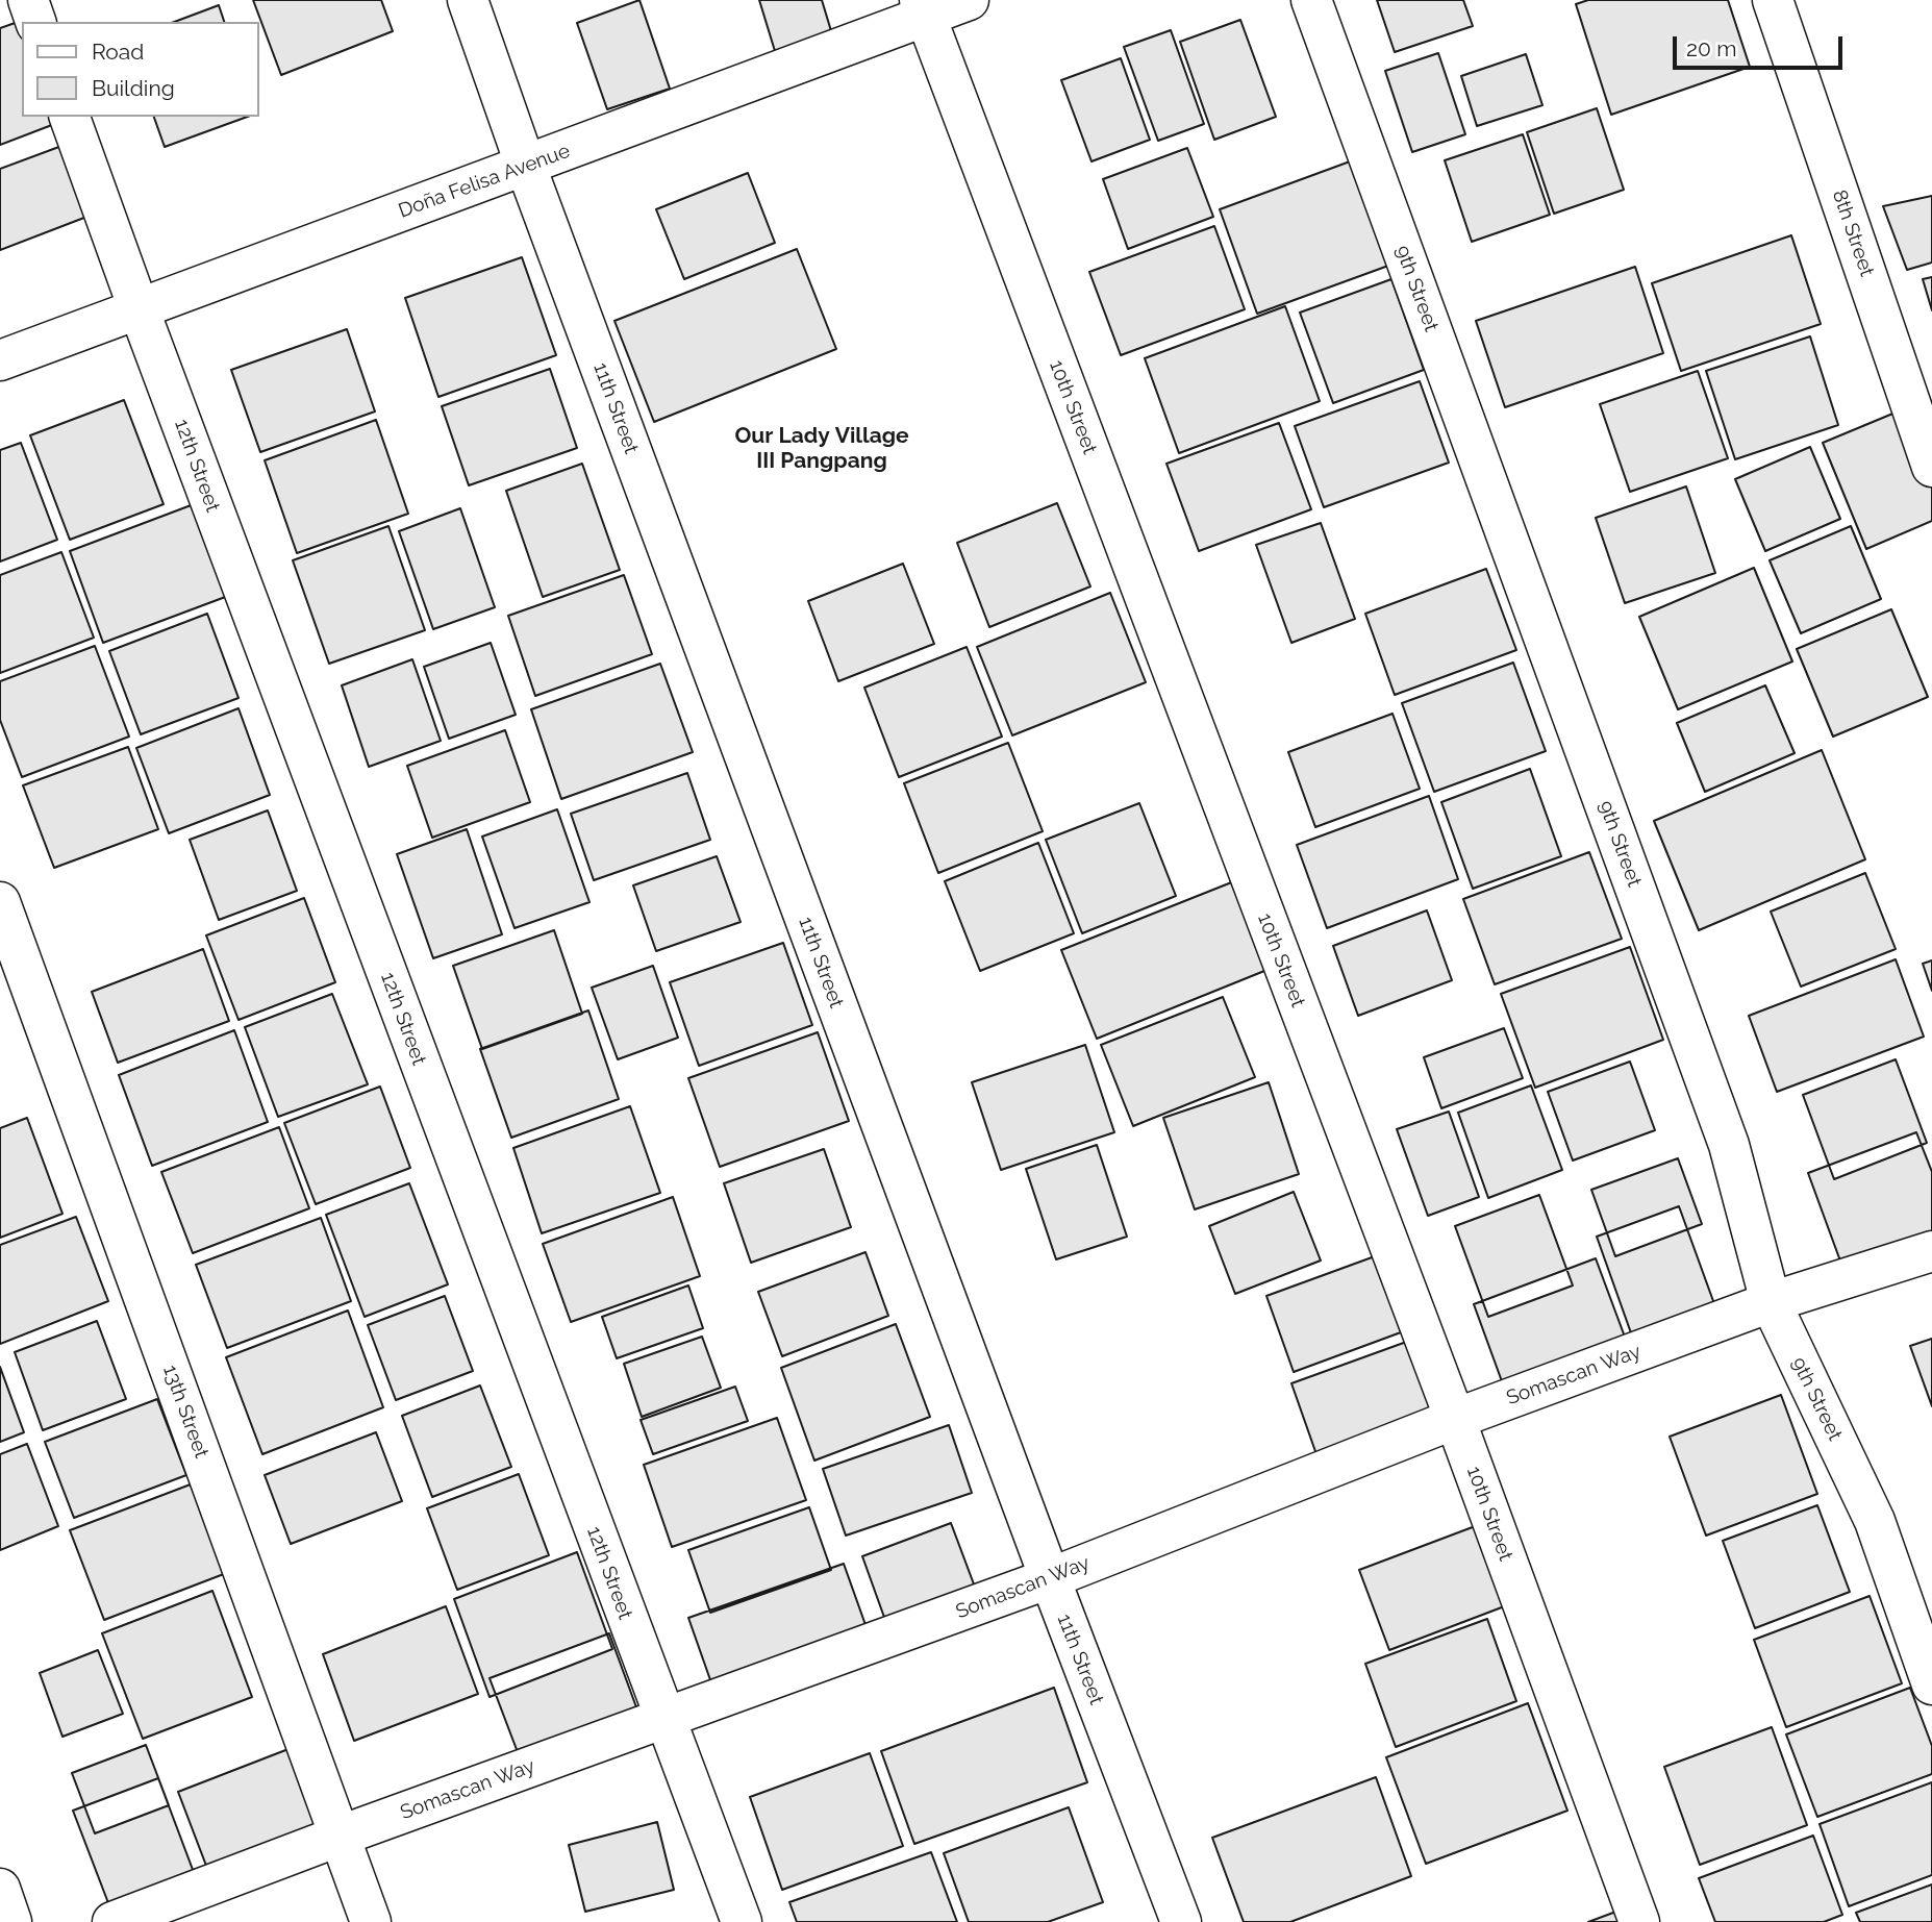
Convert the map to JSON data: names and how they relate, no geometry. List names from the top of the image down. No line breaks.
{"streets":{"street":["Doña Felisa Avenue","8th Street","9th Street","10th Street","11th Street","12th Street","Somascan Way","13th Street"]},"crossings":[["Doña Felisa Avenue","10th Street"],["Doña Felisa Avenue","11th Street"],["Doña Felisa Avenue","12th Street"],["9th Street","Somascan Way"],["10th Street","Somascan Way"],["11th Street","Somascan Way"],["12th Street","Somascan Way"],["Somascan Way","13th Street"]],"districts":["Our Lady Village III Pangpang"],"legend":["Road","Building"],"scale_bar":"20 m"}
